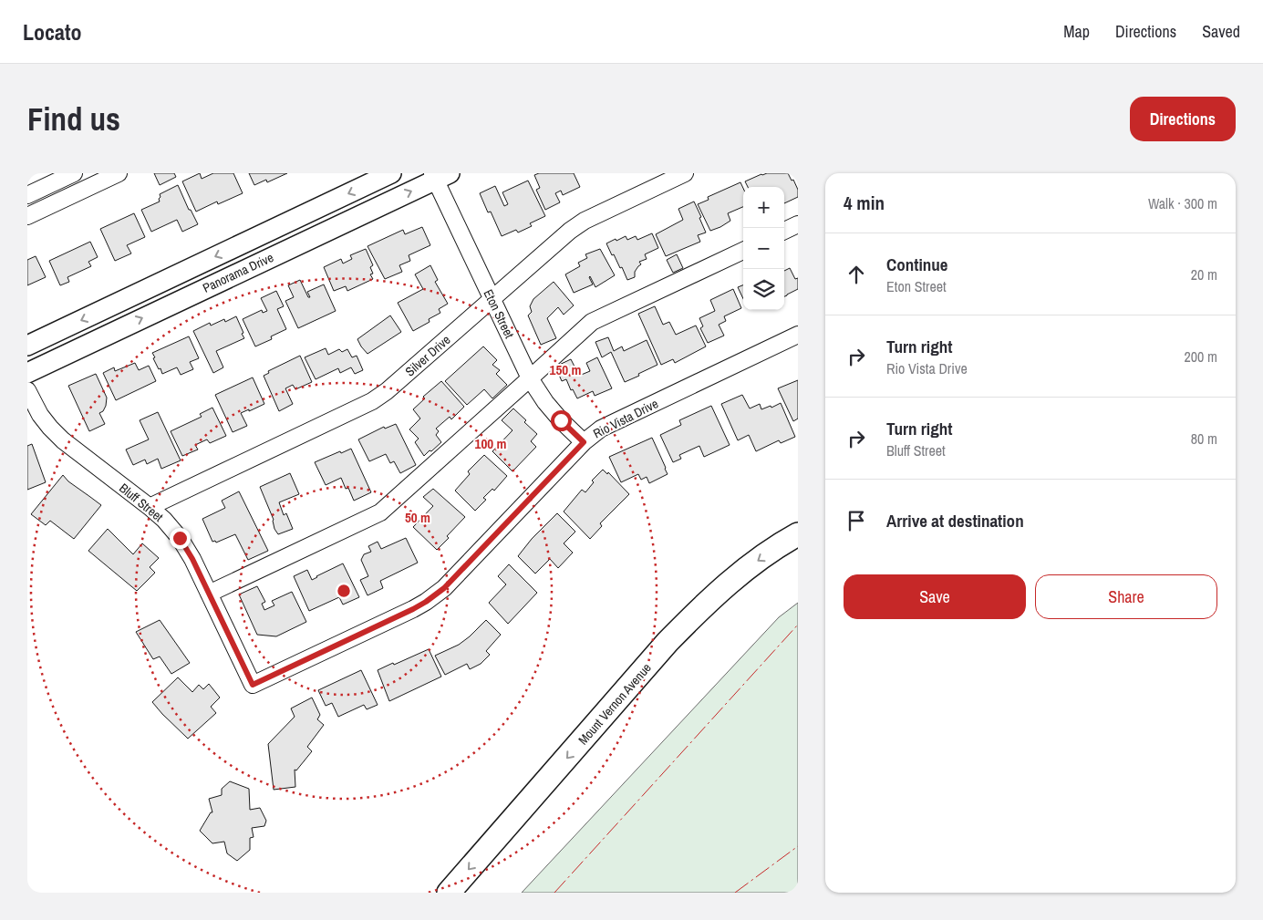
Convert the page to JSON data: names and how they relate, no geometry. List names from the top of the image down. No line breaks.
{"streets":{"highway":["Mount Vernon Avenue"],"main road":["Panorama Drive"],"street":["Eton Street","Silver Drive","Rio Vista Drive","Bluff Street"]},"crossings":[["Panorama Drive","Eton Street"],["Eton Street","Silver Drive"],["Eton Street","Rio Vista Drive"],["Silver Drive","Bluff Street"],["Rio Vista Drive","Bluff Street"]],"one_way":["Mount Vernon Avenue"],"page":{"header":"Locato","nav":["Map","Directions","Saved"],"buttons":["Directions",["Save","Share"]],"title":"Find us","heading":["4 min","Walk · 300 m"],"map_buttons":["+","−"],"list":[["Continue","Eton Street","20 m"],["Turn right","Rio Vista Drive","200 m"],["Turn right","Bluff Street","80 m"],"Arrive at destination"]},"rings":["150 m","100 m","50 m"]}
